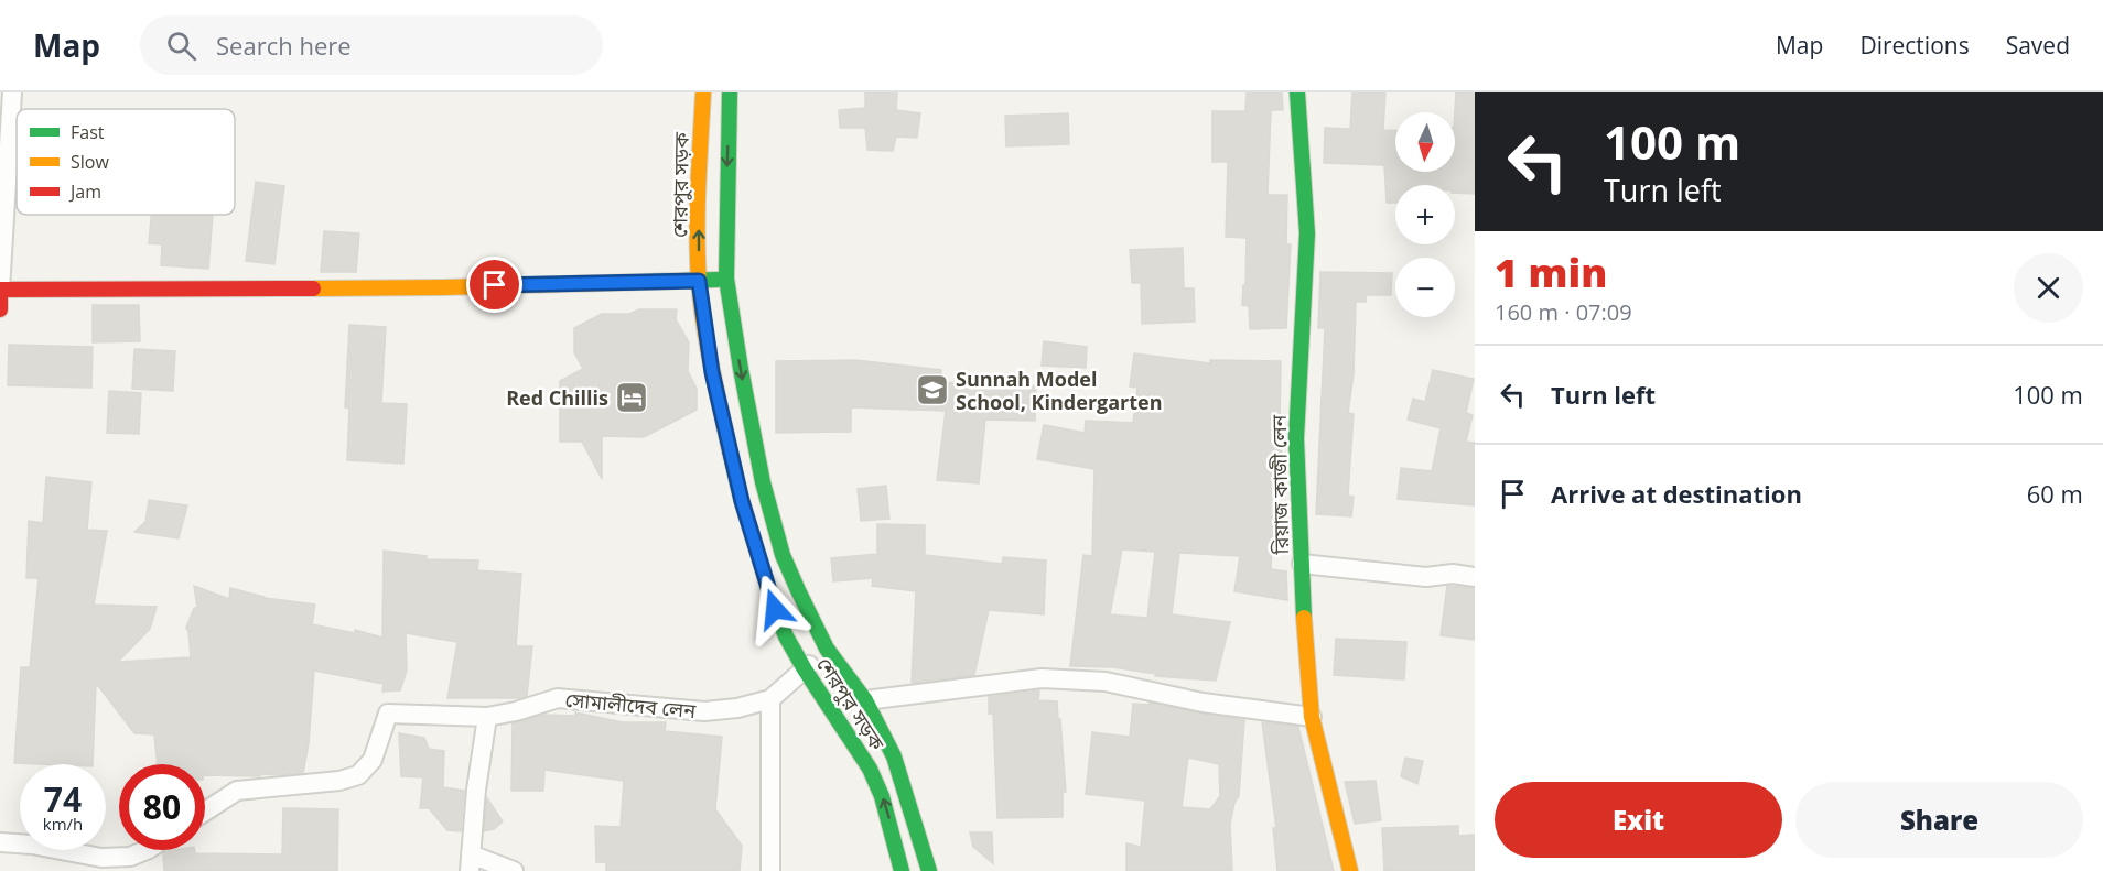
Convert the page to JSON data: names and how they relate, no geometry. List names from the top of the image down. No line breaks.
{"streets":{"main road":["শেরপুর সড়ক","রিয়াজ কাজী লেন"],"street":["সোমালীদেব লেন"]},"crossings":[["শেরপুর সড়ক","সোমালীদেব লেন"]],"places":{"school or university":["Sunnah Model School, Kindergarten"],"hotel":["Red Chillis"]},"legend":["Fast","Slow","Jam"],"north":"bottom","page":{"header":"Map","search":"Search here","nav":["Map","Directions","Saved"],"turn":["100 m","Turn left"],"map_buttons":["+","−"],"heading":["1 min","160 m · 07:09"],"list":[{"name":"Turn left","value":"100 m"},{"name":"Arrive at destination","value":"60 m"}],"speed":"74 km/h","limit":"80","buttons":["Exit","Share"]}}
